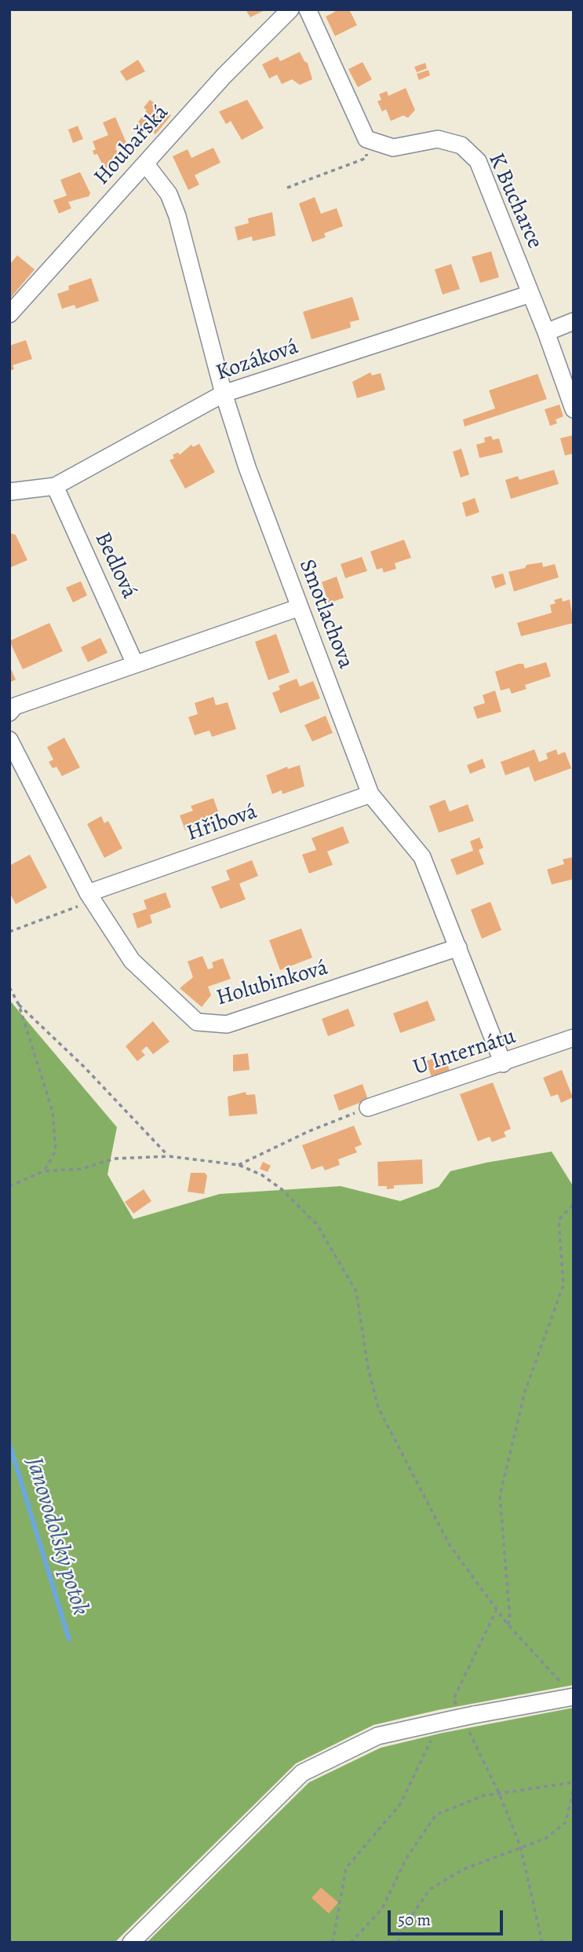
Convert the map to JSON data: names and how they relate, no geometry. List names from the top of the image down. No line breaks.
{"streets":{"street":["Houbařská","K Bucharce","Kozáková","Bedlová","Smotlachova","Hřibová","Holubinková","U Internátu"]},"crossings":[["Houbařská","Smotlachova"],["K Bucharce","Kozáková"],["Kozáková","Bedlová"],["Kozáková","Smotlachova"],["Smotlachova","Hřibová"],["Smotlachova","Holubinková"],["Smotlachova","U Internátu"],["Hřibová","Holubinková"]],"water":["Janovodolský potok"],"scale_bar":"50 m"}
